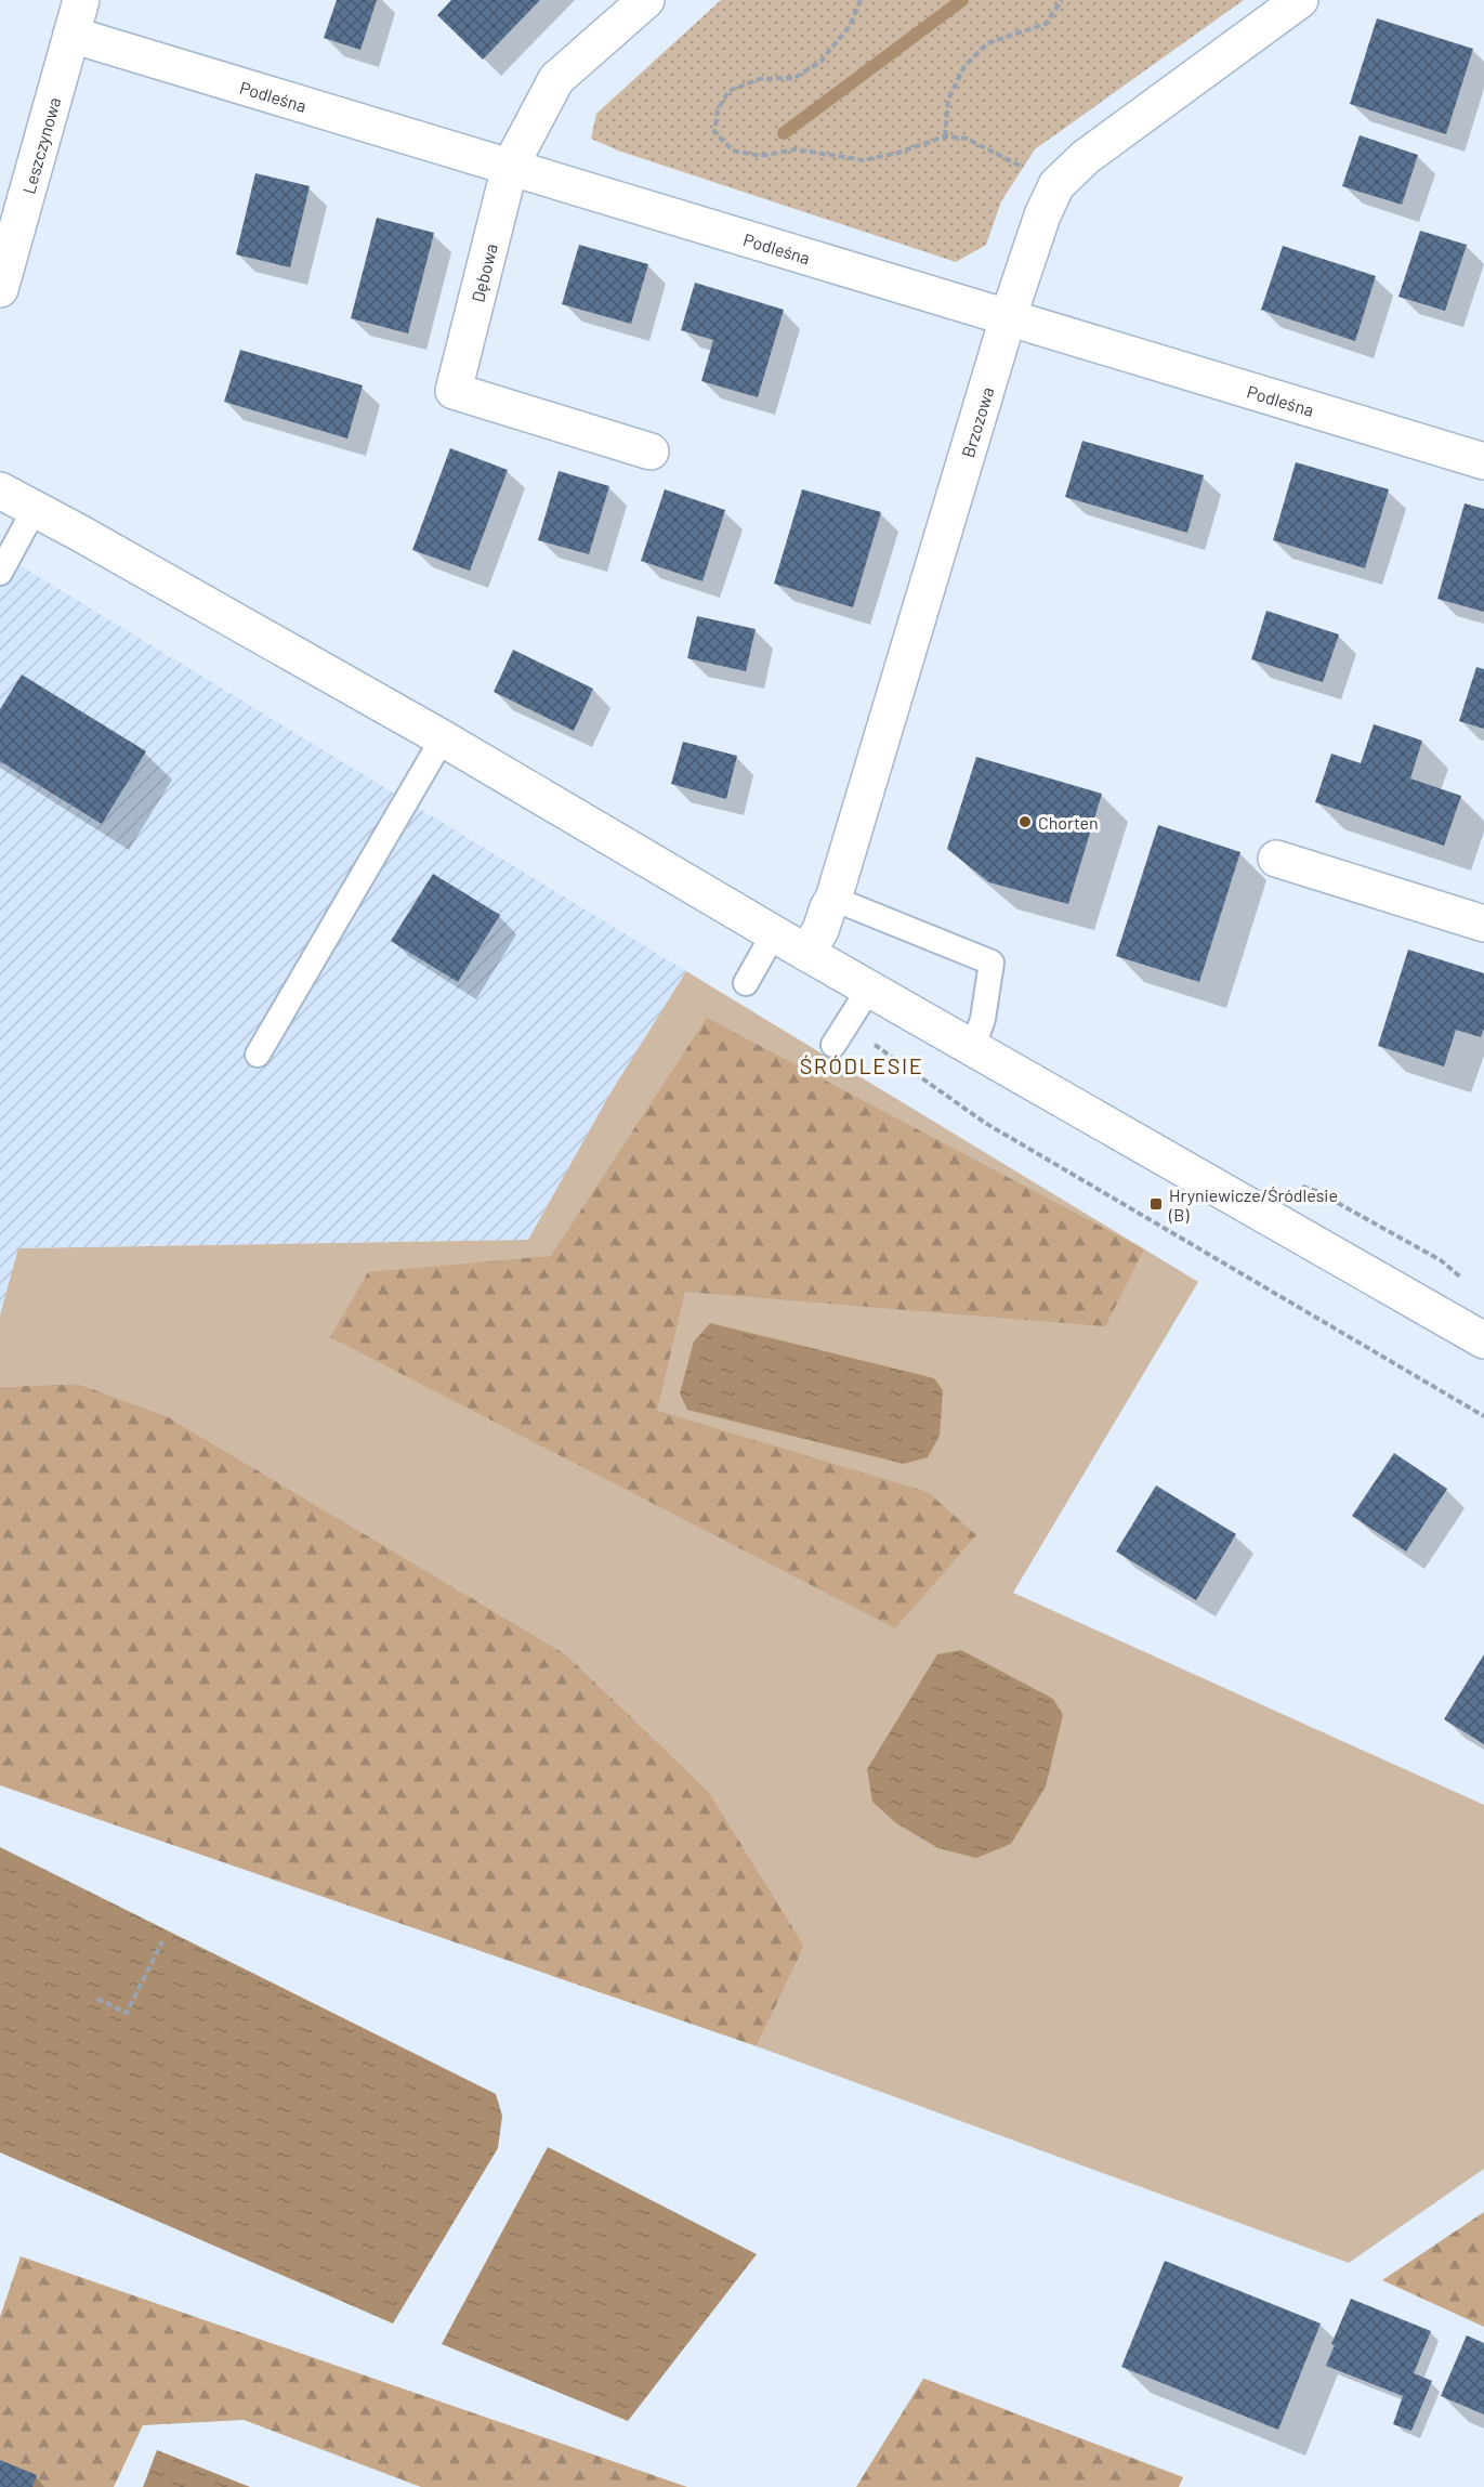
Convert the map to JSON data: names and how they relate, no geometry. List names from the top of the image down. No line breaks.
{"streets":{"street":["Podleśna","Leszczynowa","Dębowa","Brzozowa"]},"crossings":[["Podleśna","Leszczynowa"],["Podleśna","Dębowa"],["Podleśna","Brzozowa"]],"districts":["ŚRÓDLESIE"],"places":{"other":["Chorten"],"transit":["Hryniewicze/Śródlesie (B)"]}}
